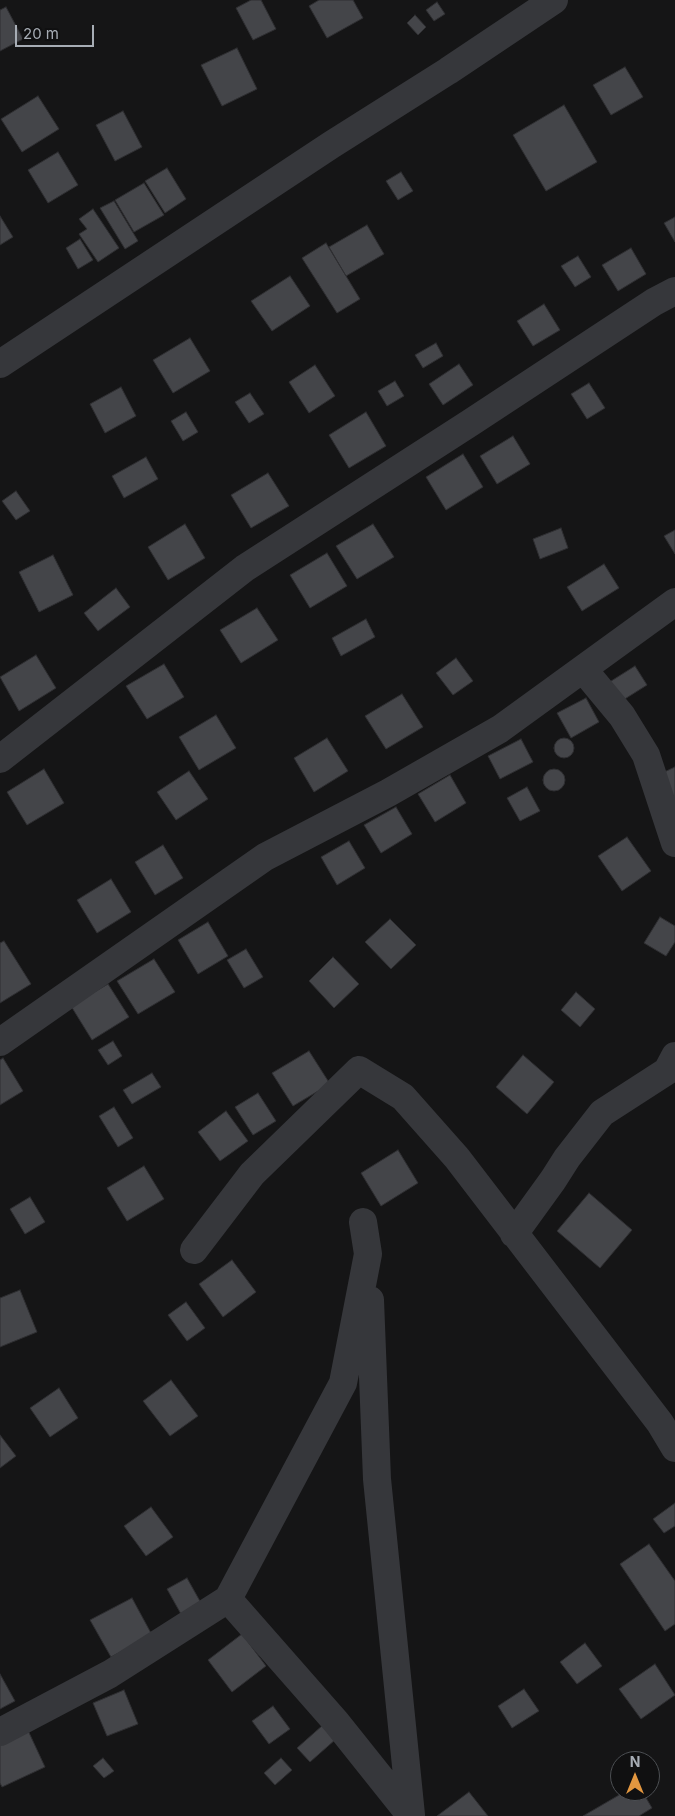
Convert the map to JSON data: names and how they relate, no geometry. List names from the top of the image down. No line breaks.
{"scale_bar":"20 m","north":"top"}
